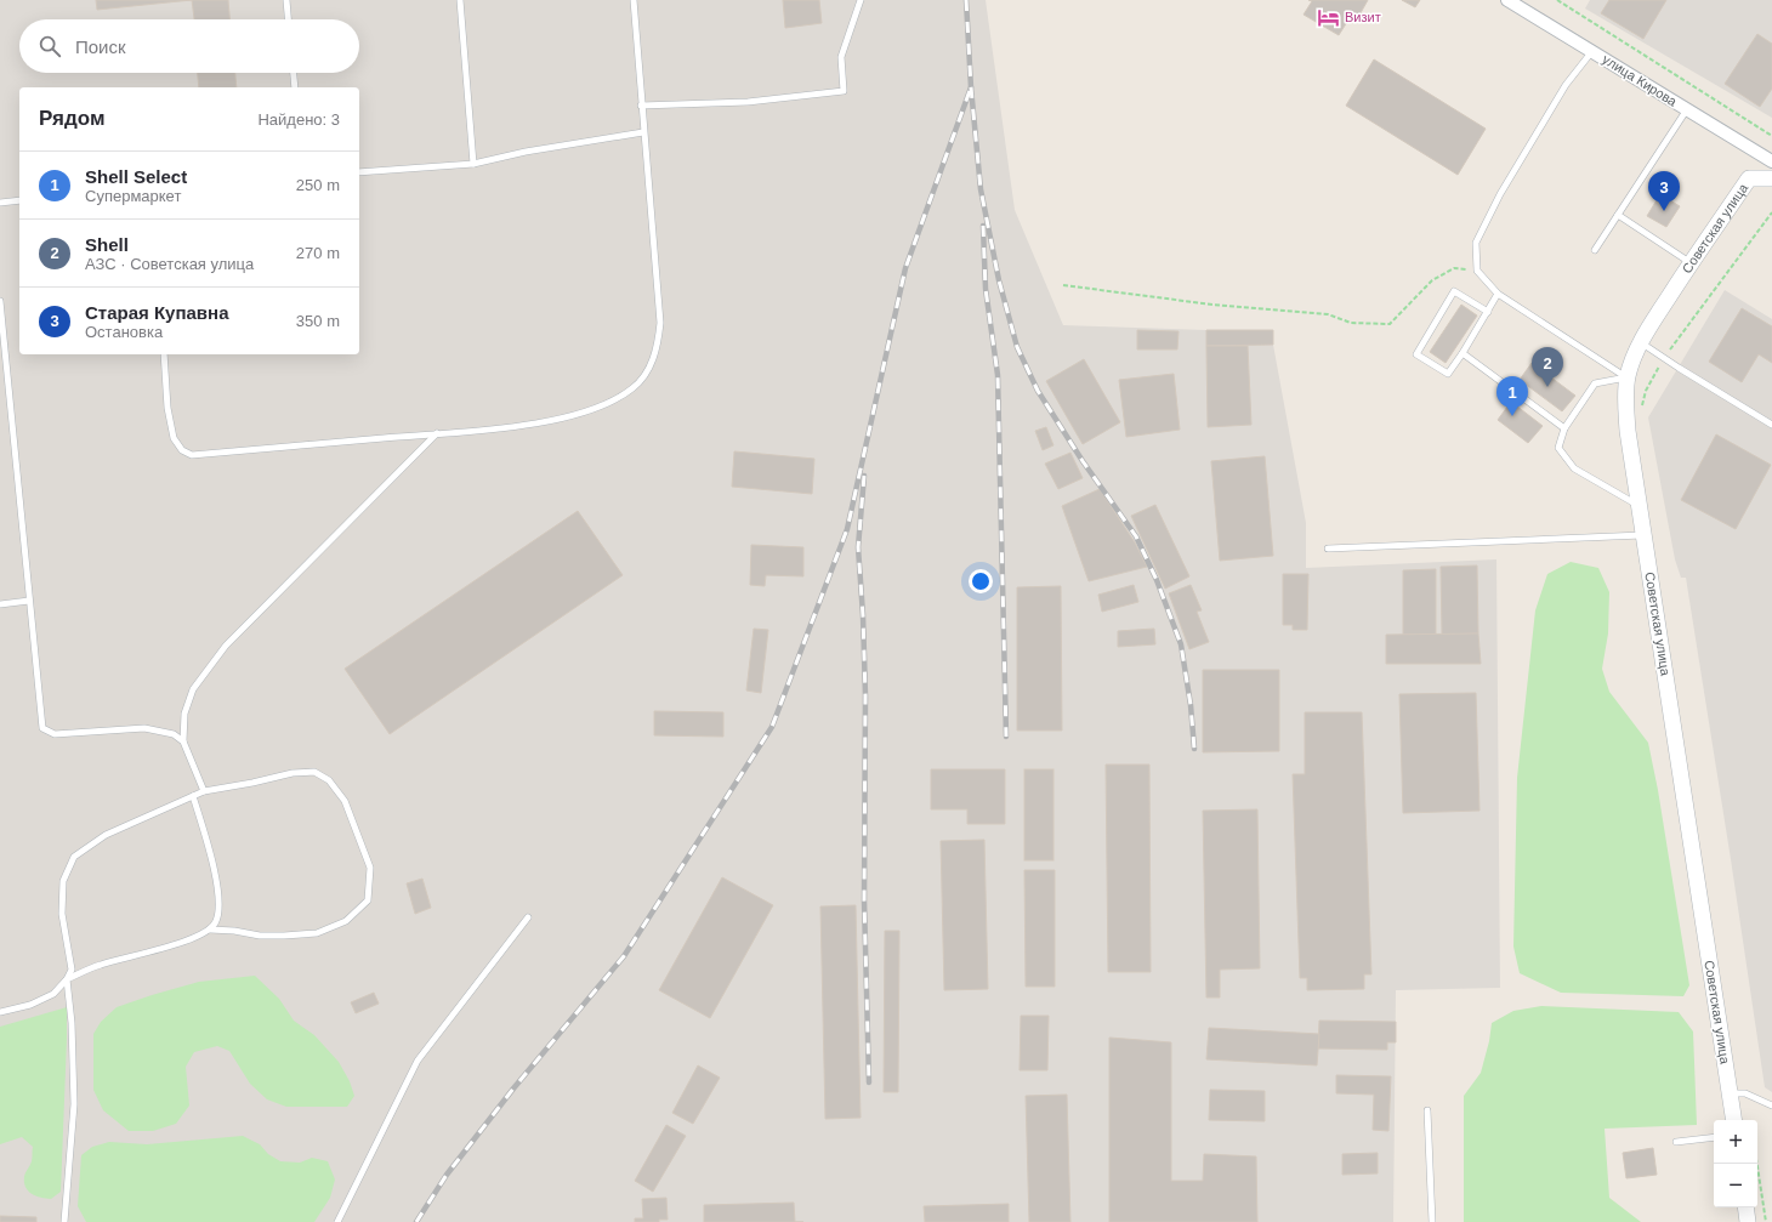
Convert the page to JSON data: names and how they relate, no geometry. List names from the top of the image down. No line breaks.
{"streets":{"street":["улица Кирова","Советская улица"]},"places":{"hotel":["Визит"]},"page":{"search":"Поиск","heading":["Рядом","Найдено: 3"],"list":[{"mark":"1","name":"Shell Select","note":"Супермаркет","value":"250 m"},{"mark":"2","name":"Shell","note":"АЗС · Советская улица","value":"270 m"},{"mark":"3","name":"Старая Купавна","note":"Остановка","value":"350 m"}],"pins":["3","2","1"],"map_buttons":["+","−"]}}
